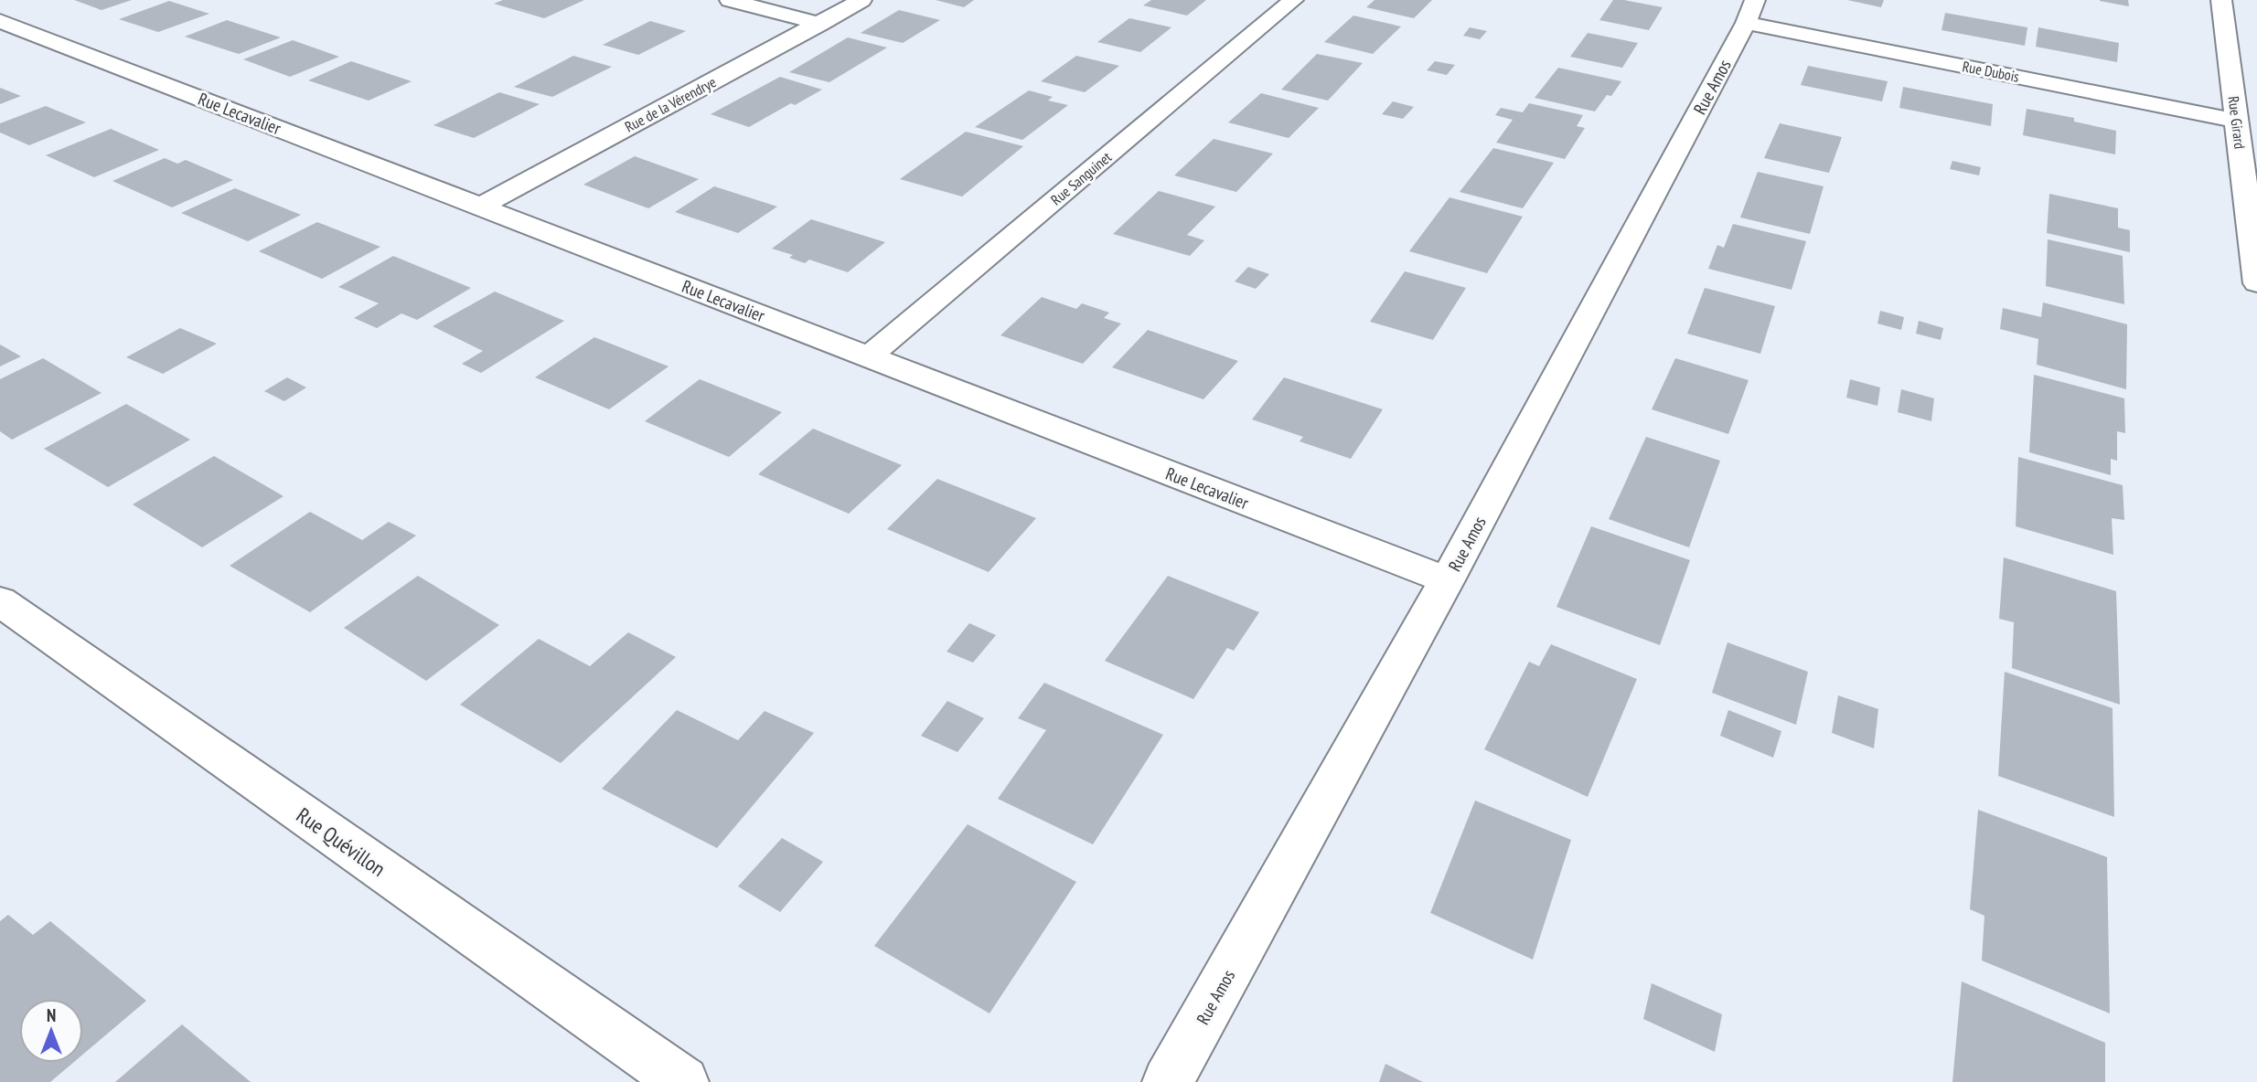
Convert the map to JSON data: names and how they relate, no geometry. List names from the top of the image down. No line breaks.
{"streets":{"street":["Rue Dubois","Rue Amos","Rue de la Vérendrye","Rue Lecavalier","Rue Girard","Rue Sanguinet","Rue Quévillon"]},"crossings":[["Rue Dubois","Rue Amos"],["Rue Dubois","Rue Girard"],["Rue Amos","Rue Lecavalier"],["Rue de la Vérendrye","Rue Lecavalier"],["Rue Lecavalier","Rue Sanguinet"]],"north":"top"}
